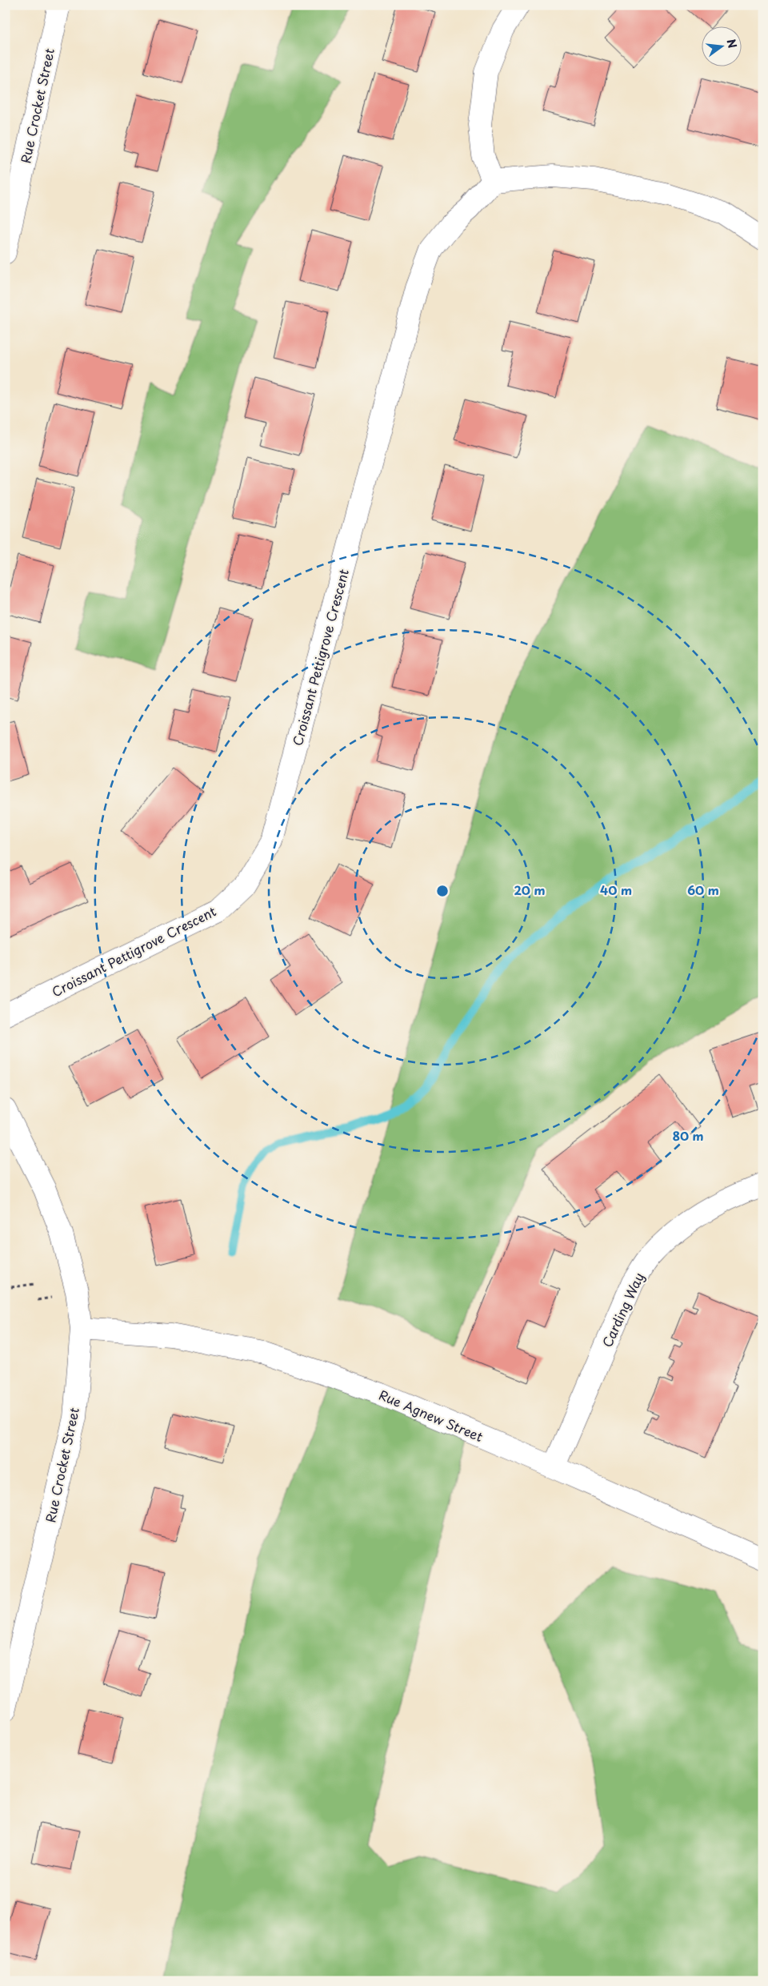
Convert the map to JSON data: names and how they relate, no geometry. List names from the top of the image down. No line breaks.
{"streets":{"street":["Rue Crocket Street","Croissant Pettigrove Crescent","Carding Way","Rue Agnew Street"]},"crossings":[["Rue Crocket Street","Rue Agnew Street"],["Carding Way","Rue Agnew Street"]],"north":"right","rings":["20 m","40 m","60 m","80 m"]}
